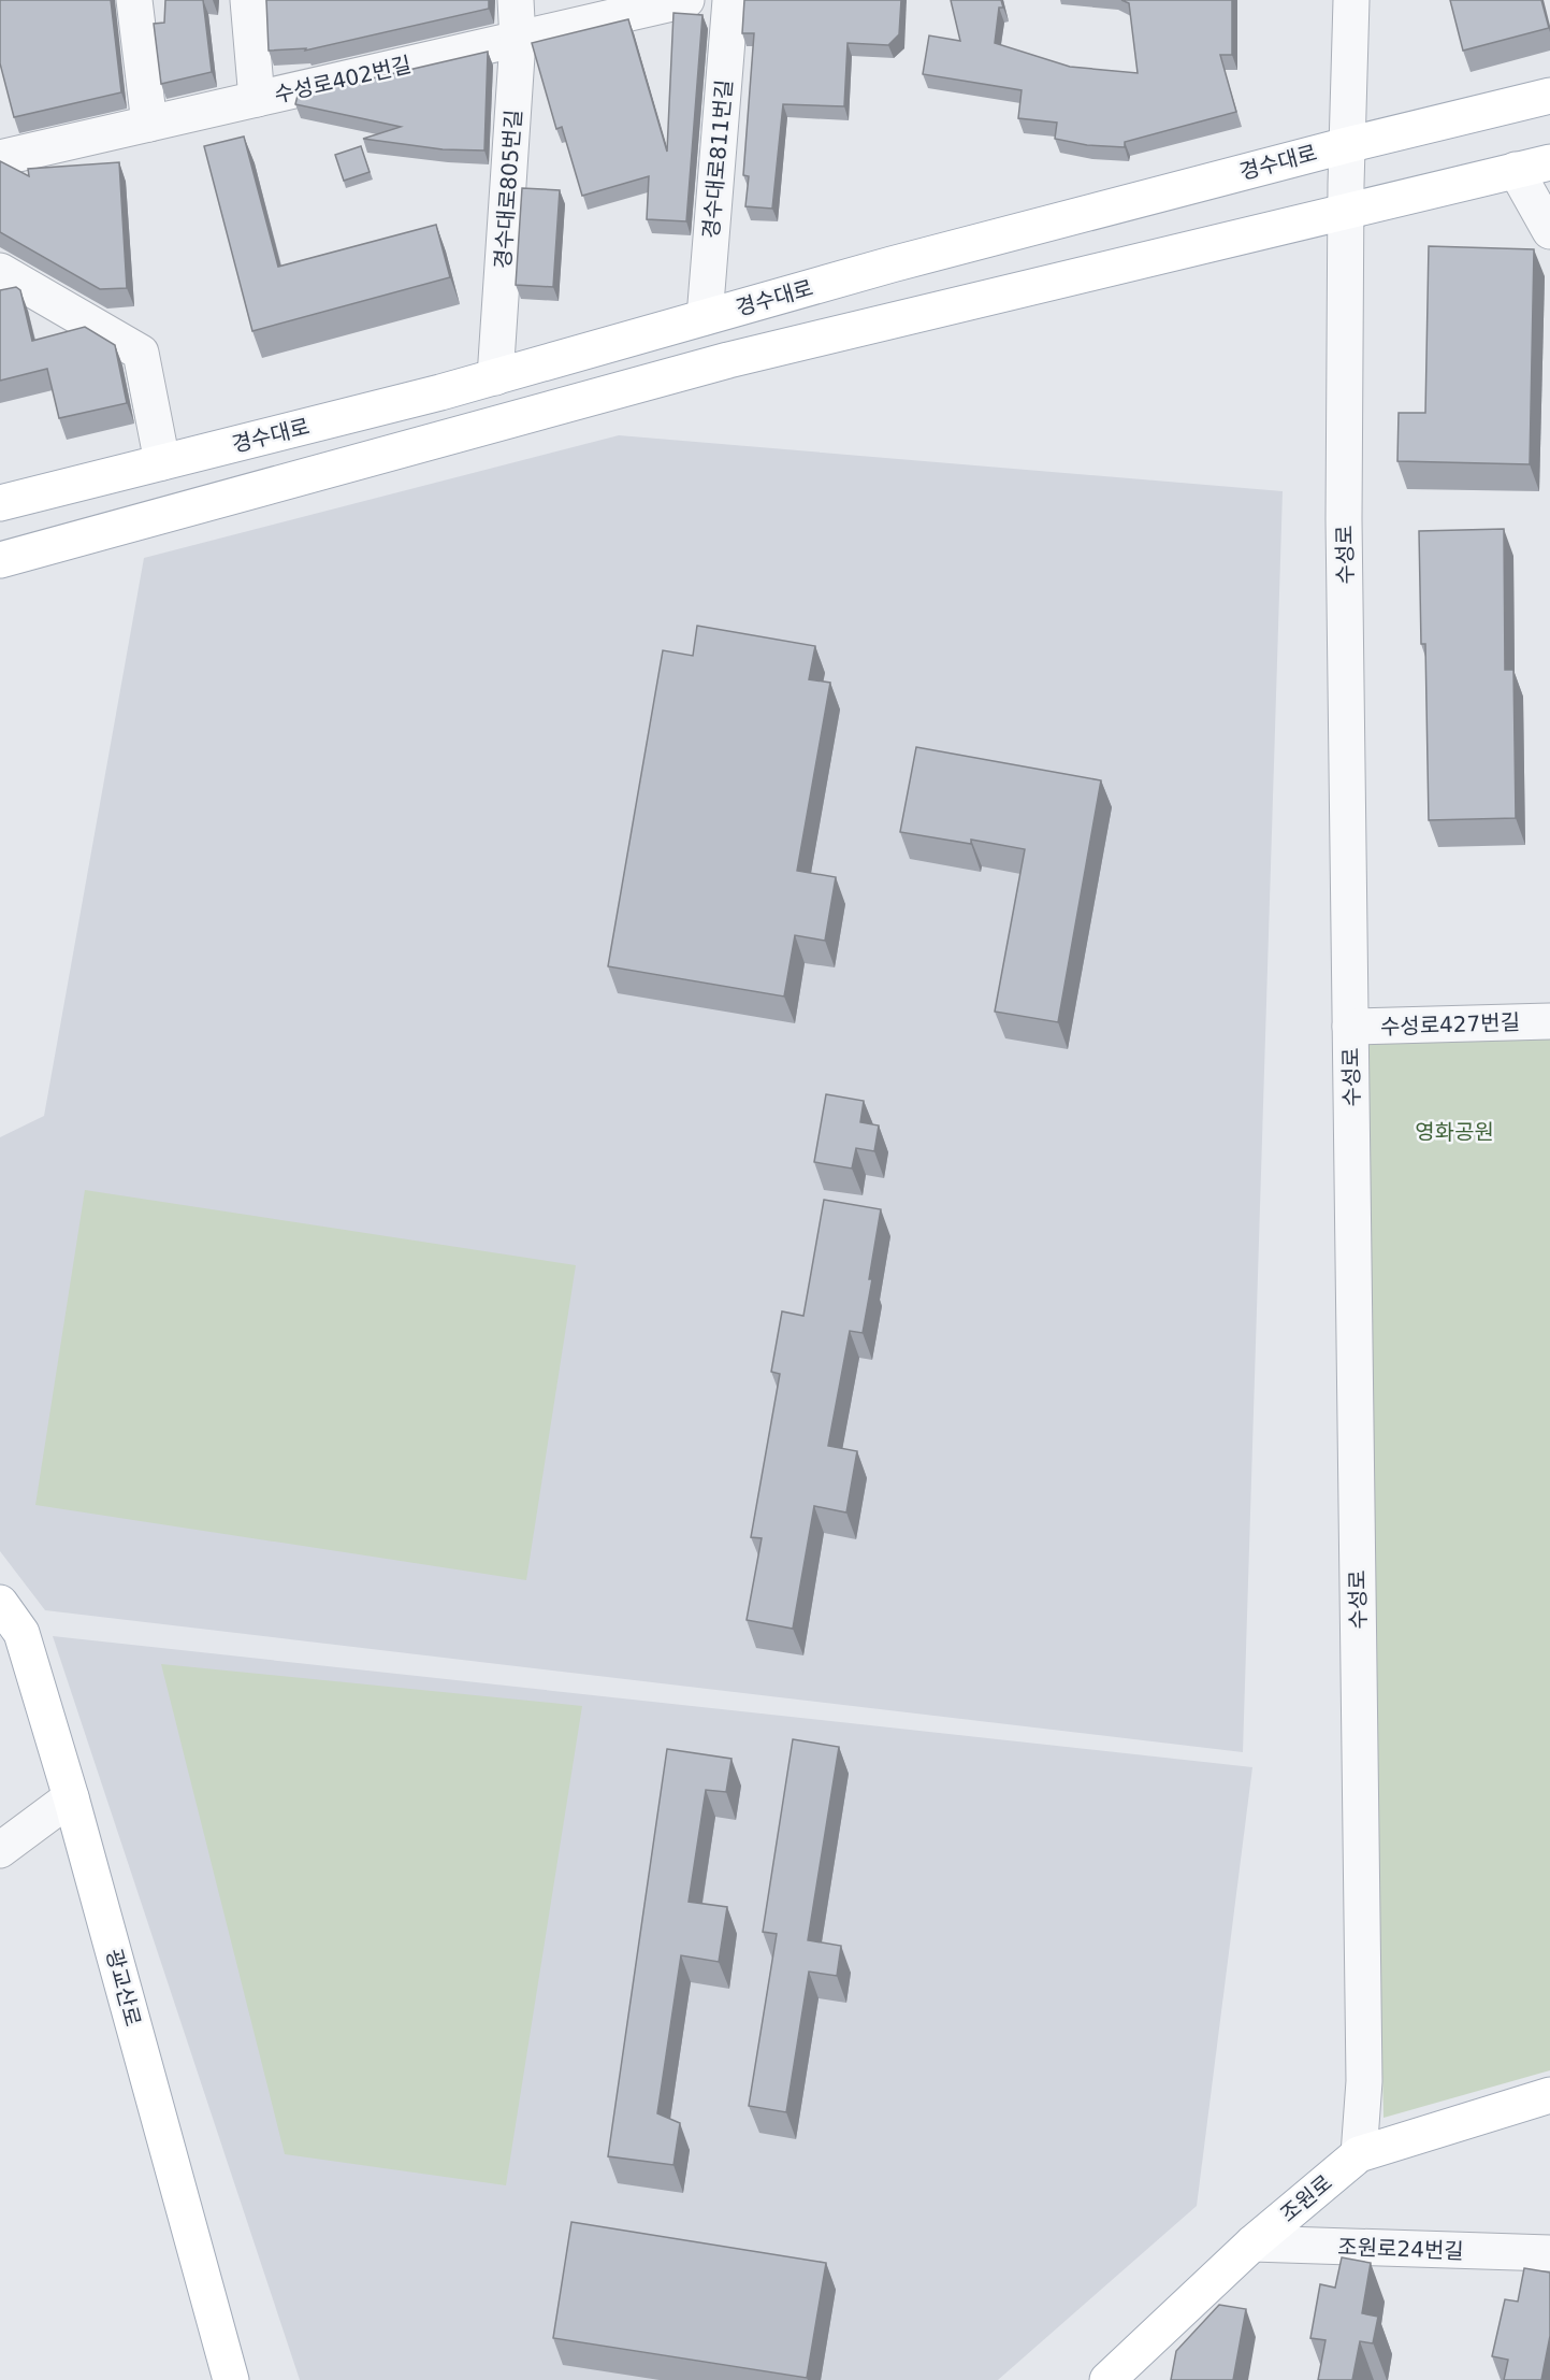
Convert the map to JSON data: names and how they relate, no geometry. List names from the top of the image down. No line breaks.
{"streets":{"main road":["경수대로","광교산로","조원로"],"street":["수성로402번길","경수대로811번길","경수대로805번길","수성로","수성로427번길","조원로24번길"]},"crossings":[["수성로402번길","경수대로805번길"],["경수대로811번길","경수대로"],["경수대로","경수대로805번길"],["경수대로","수성로"],["수성로","수성로427번길"],["수성로","조원로"],["조원로","조원로24번길"]],"parks":["영화공원"]}
